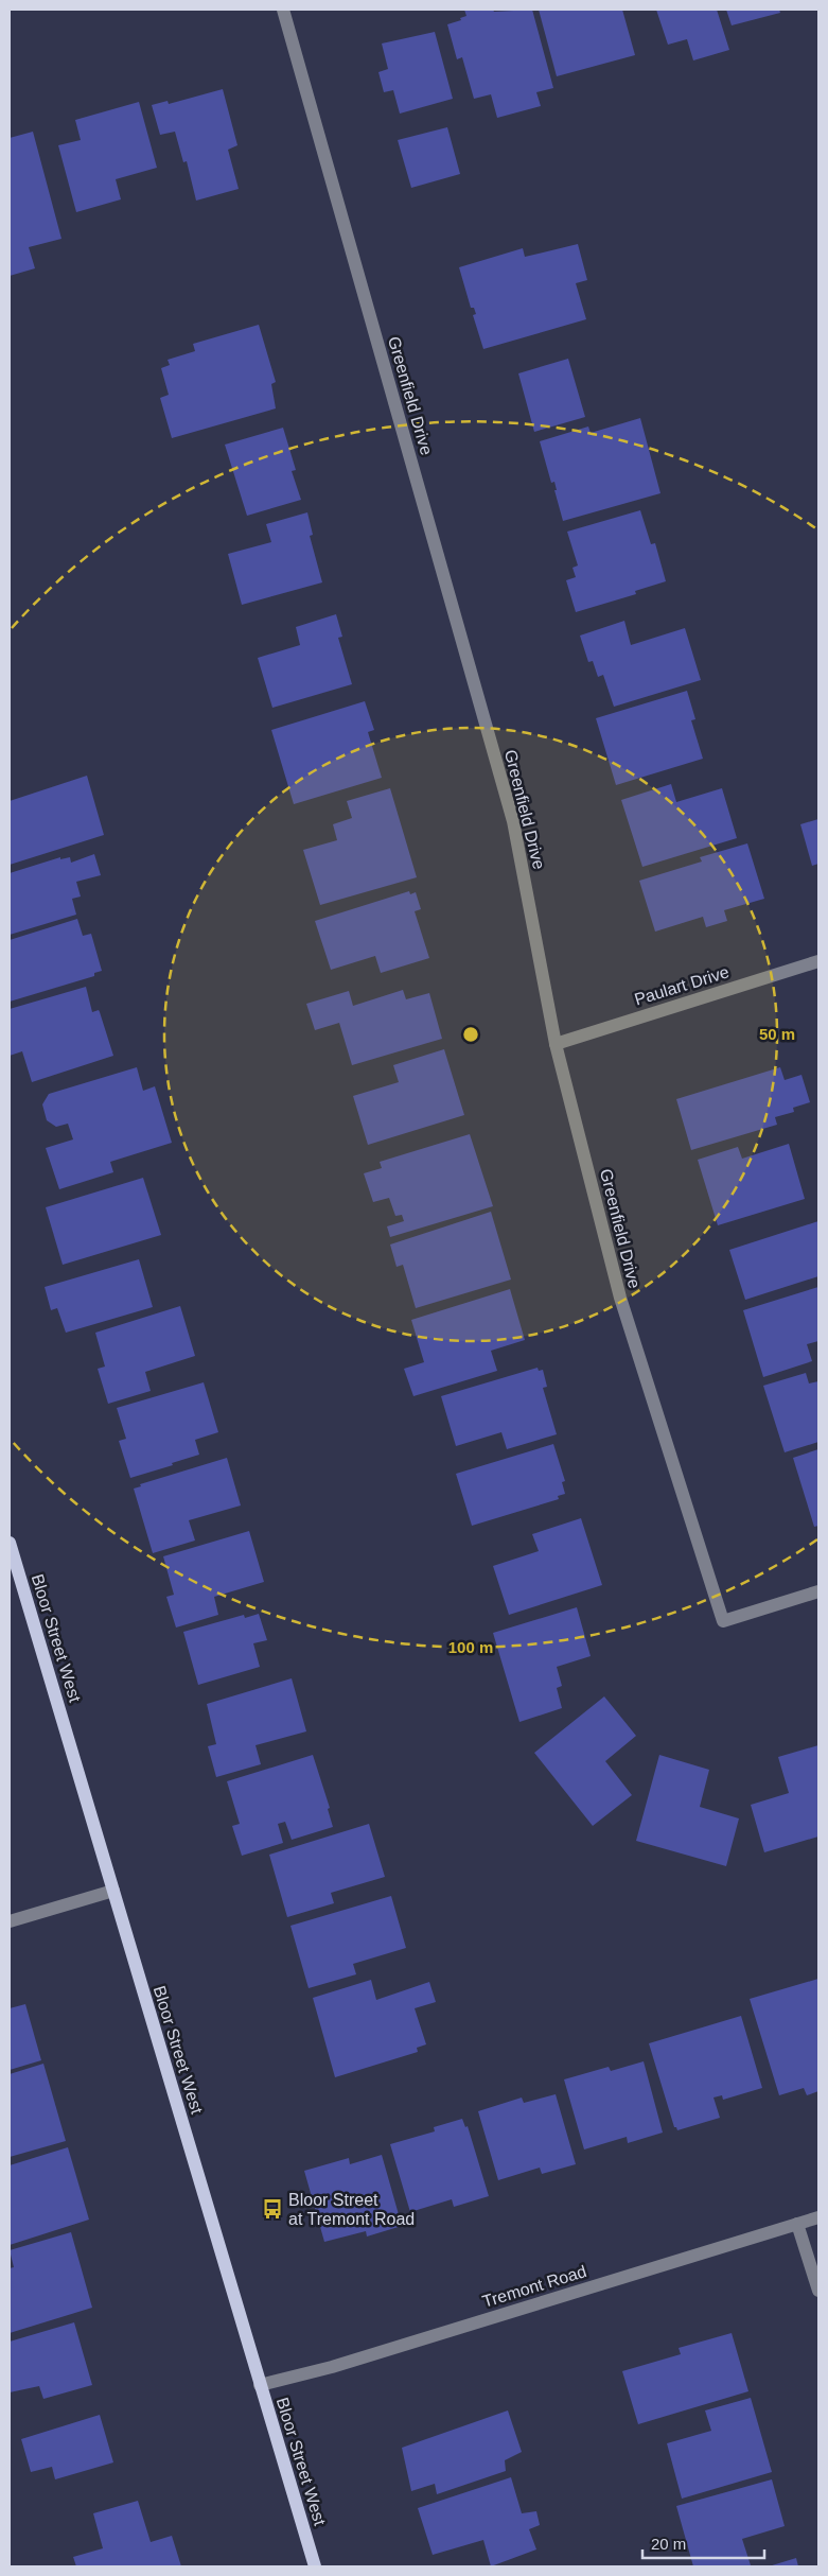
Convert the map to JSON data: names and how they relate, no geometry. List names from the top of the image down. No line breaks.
{"streets":{"main road":["Bloor Street West"],"street":["Greenfield Drive","Paulart Drive","Tremont Road"]},"crossings":[["Greenfield Drive","Paulart Drive"],["Bloor Street West","Tremont Road"]],"places":{"bus stop":["Bloor Street at Tremont Road"]},"scale_bar":"20 m","rings":["50 m","100 m"]}
